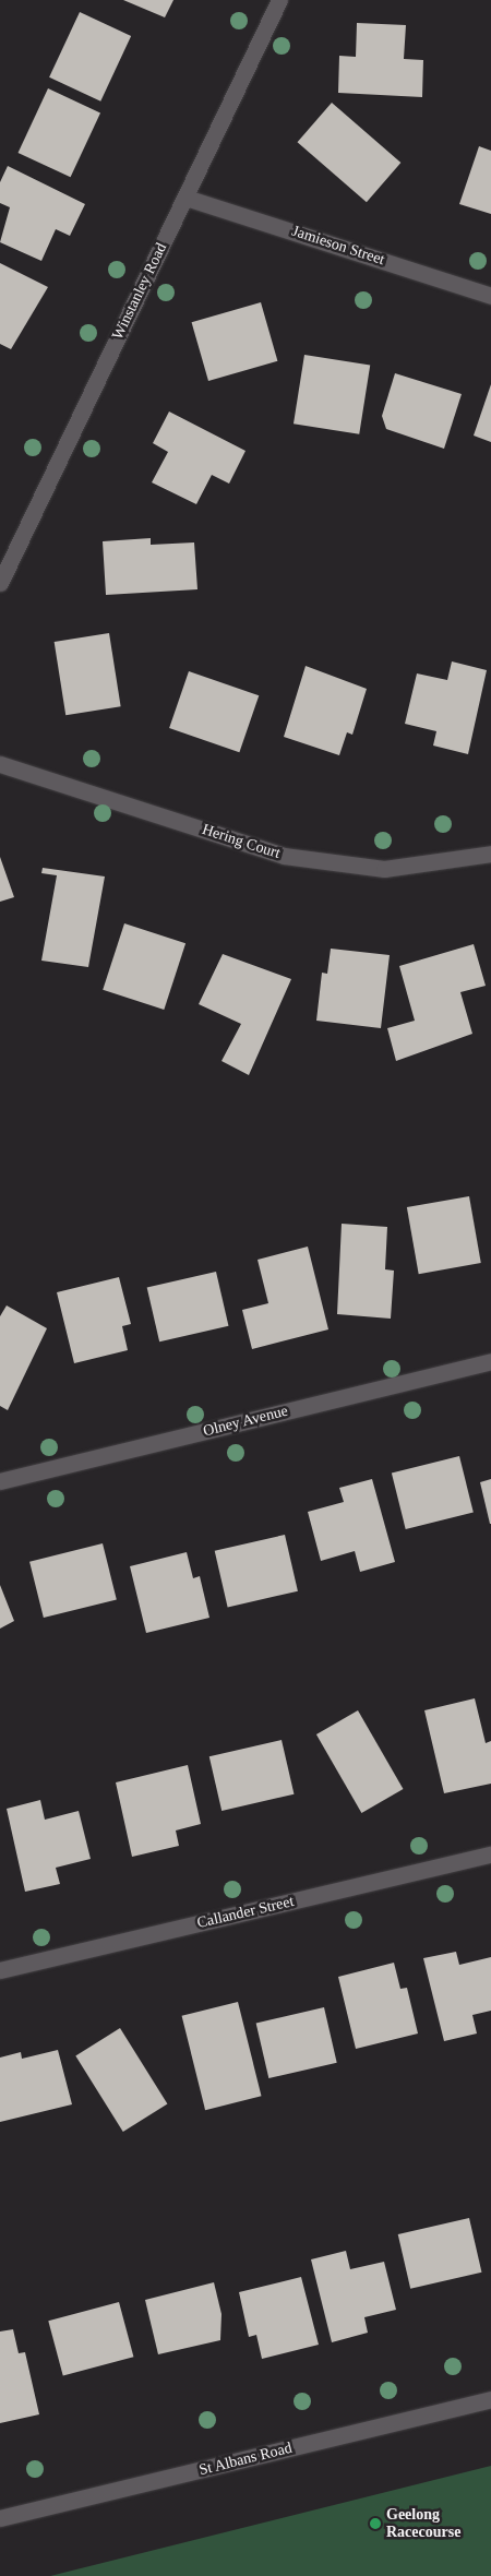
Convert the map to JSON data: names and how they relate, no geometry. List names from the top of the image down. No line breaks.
{"streets":{"street":["Jamieson Street","Winstanley Road","Hering Court","Olney Avenue","Callander Street","St Albans Road"]},"crossings":[["Jamieson Street","Winstanley Road"]],"places":["Geelong Racecourse"]}
